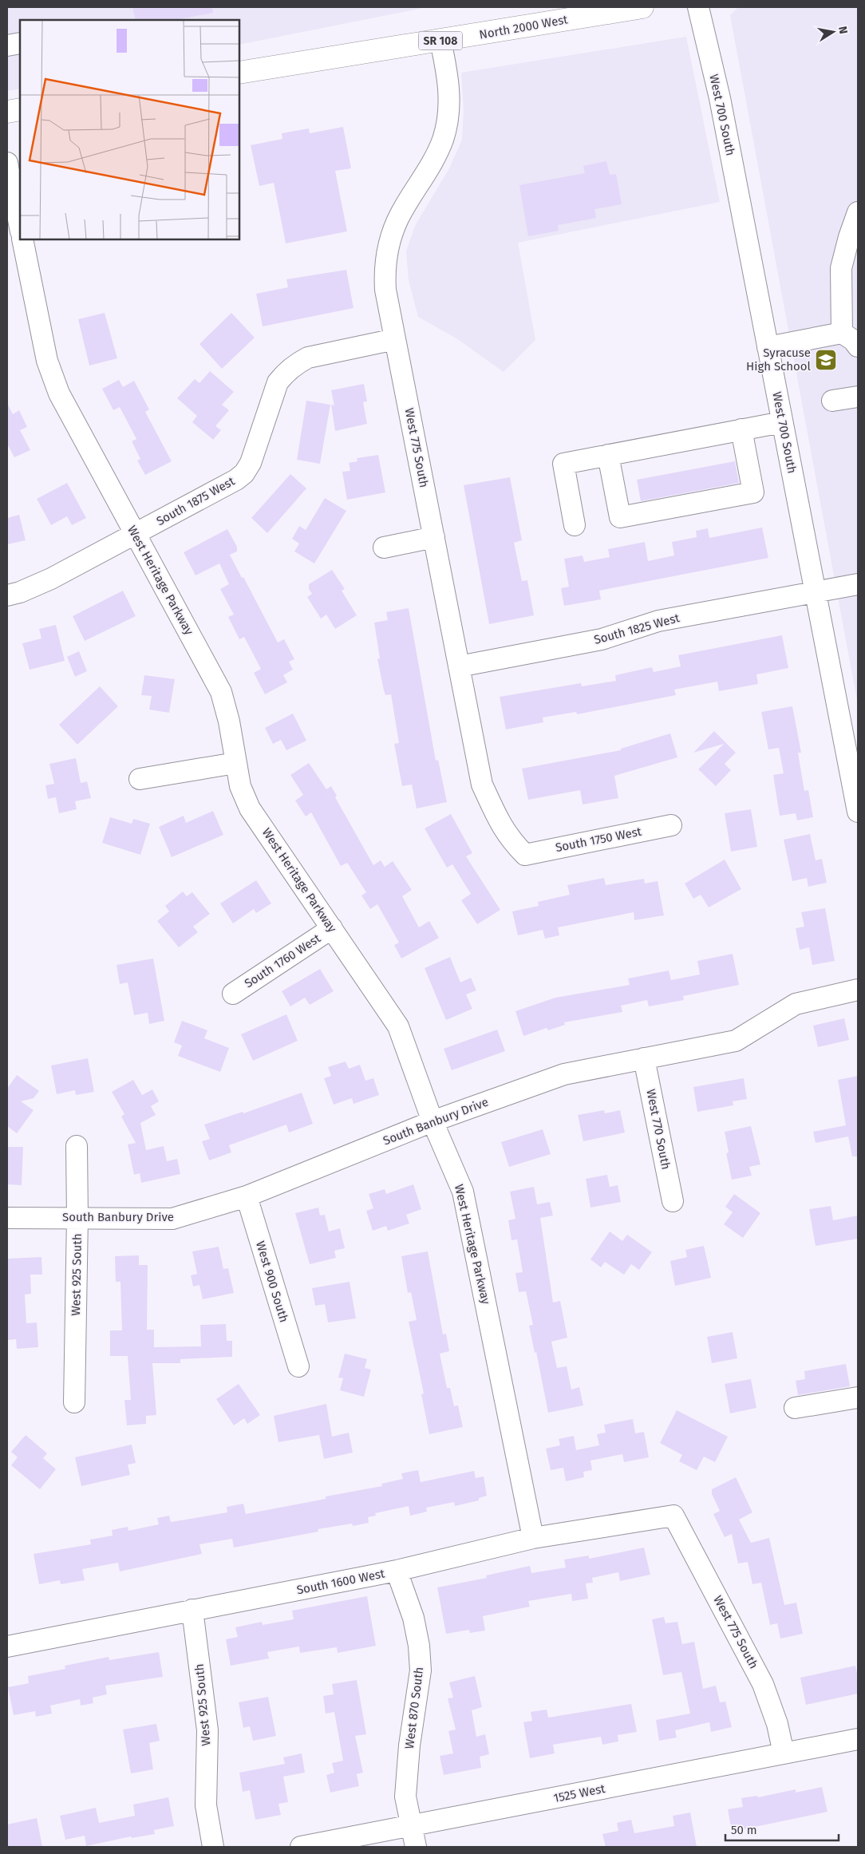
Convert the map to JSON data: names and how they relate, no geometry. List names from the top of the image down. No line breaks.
{"streets":{"main road":["North 2000 West","SR 108"],"street":["West 700 South","West 775 South","South 1875 West","West Heritage Parkway","South 1825 West","South 1750 West","South 1760 West","South Banbury Drive","West 770 South","West 925 South","West 900 South","South 1600 West","West 870 South","1525 West"]},"crossings":[["North 2000 West","West 775 South"],["West 700 South","South 1825 West"],["West 775 South","South 1875 West"],["West 775 South","South 1825 West"],["West 775 South","South 1750 West"],["West 775 South","South 1600 West"],["West 775 South","1525 West"],["South 1875 West","West Heritage Parkway"],["West Heritage Parkway","South 1760 West"],["West Heritage Parkway","South Banbury Drive"],["West Heritage Parkway","South 1600 West"],["South Banbury Drive","West 770 South"],["South Banbury Drive","West 925 South"],["South Banbury Drive","West 900 South"],["West 925 South","South 1600 West"],["South 1600 West","West 870 South"],["West 870 South","1525 West"]],"places":{"school or university":["Syracuse High School"]},"scale_bar":"50 m","north":"right"}
